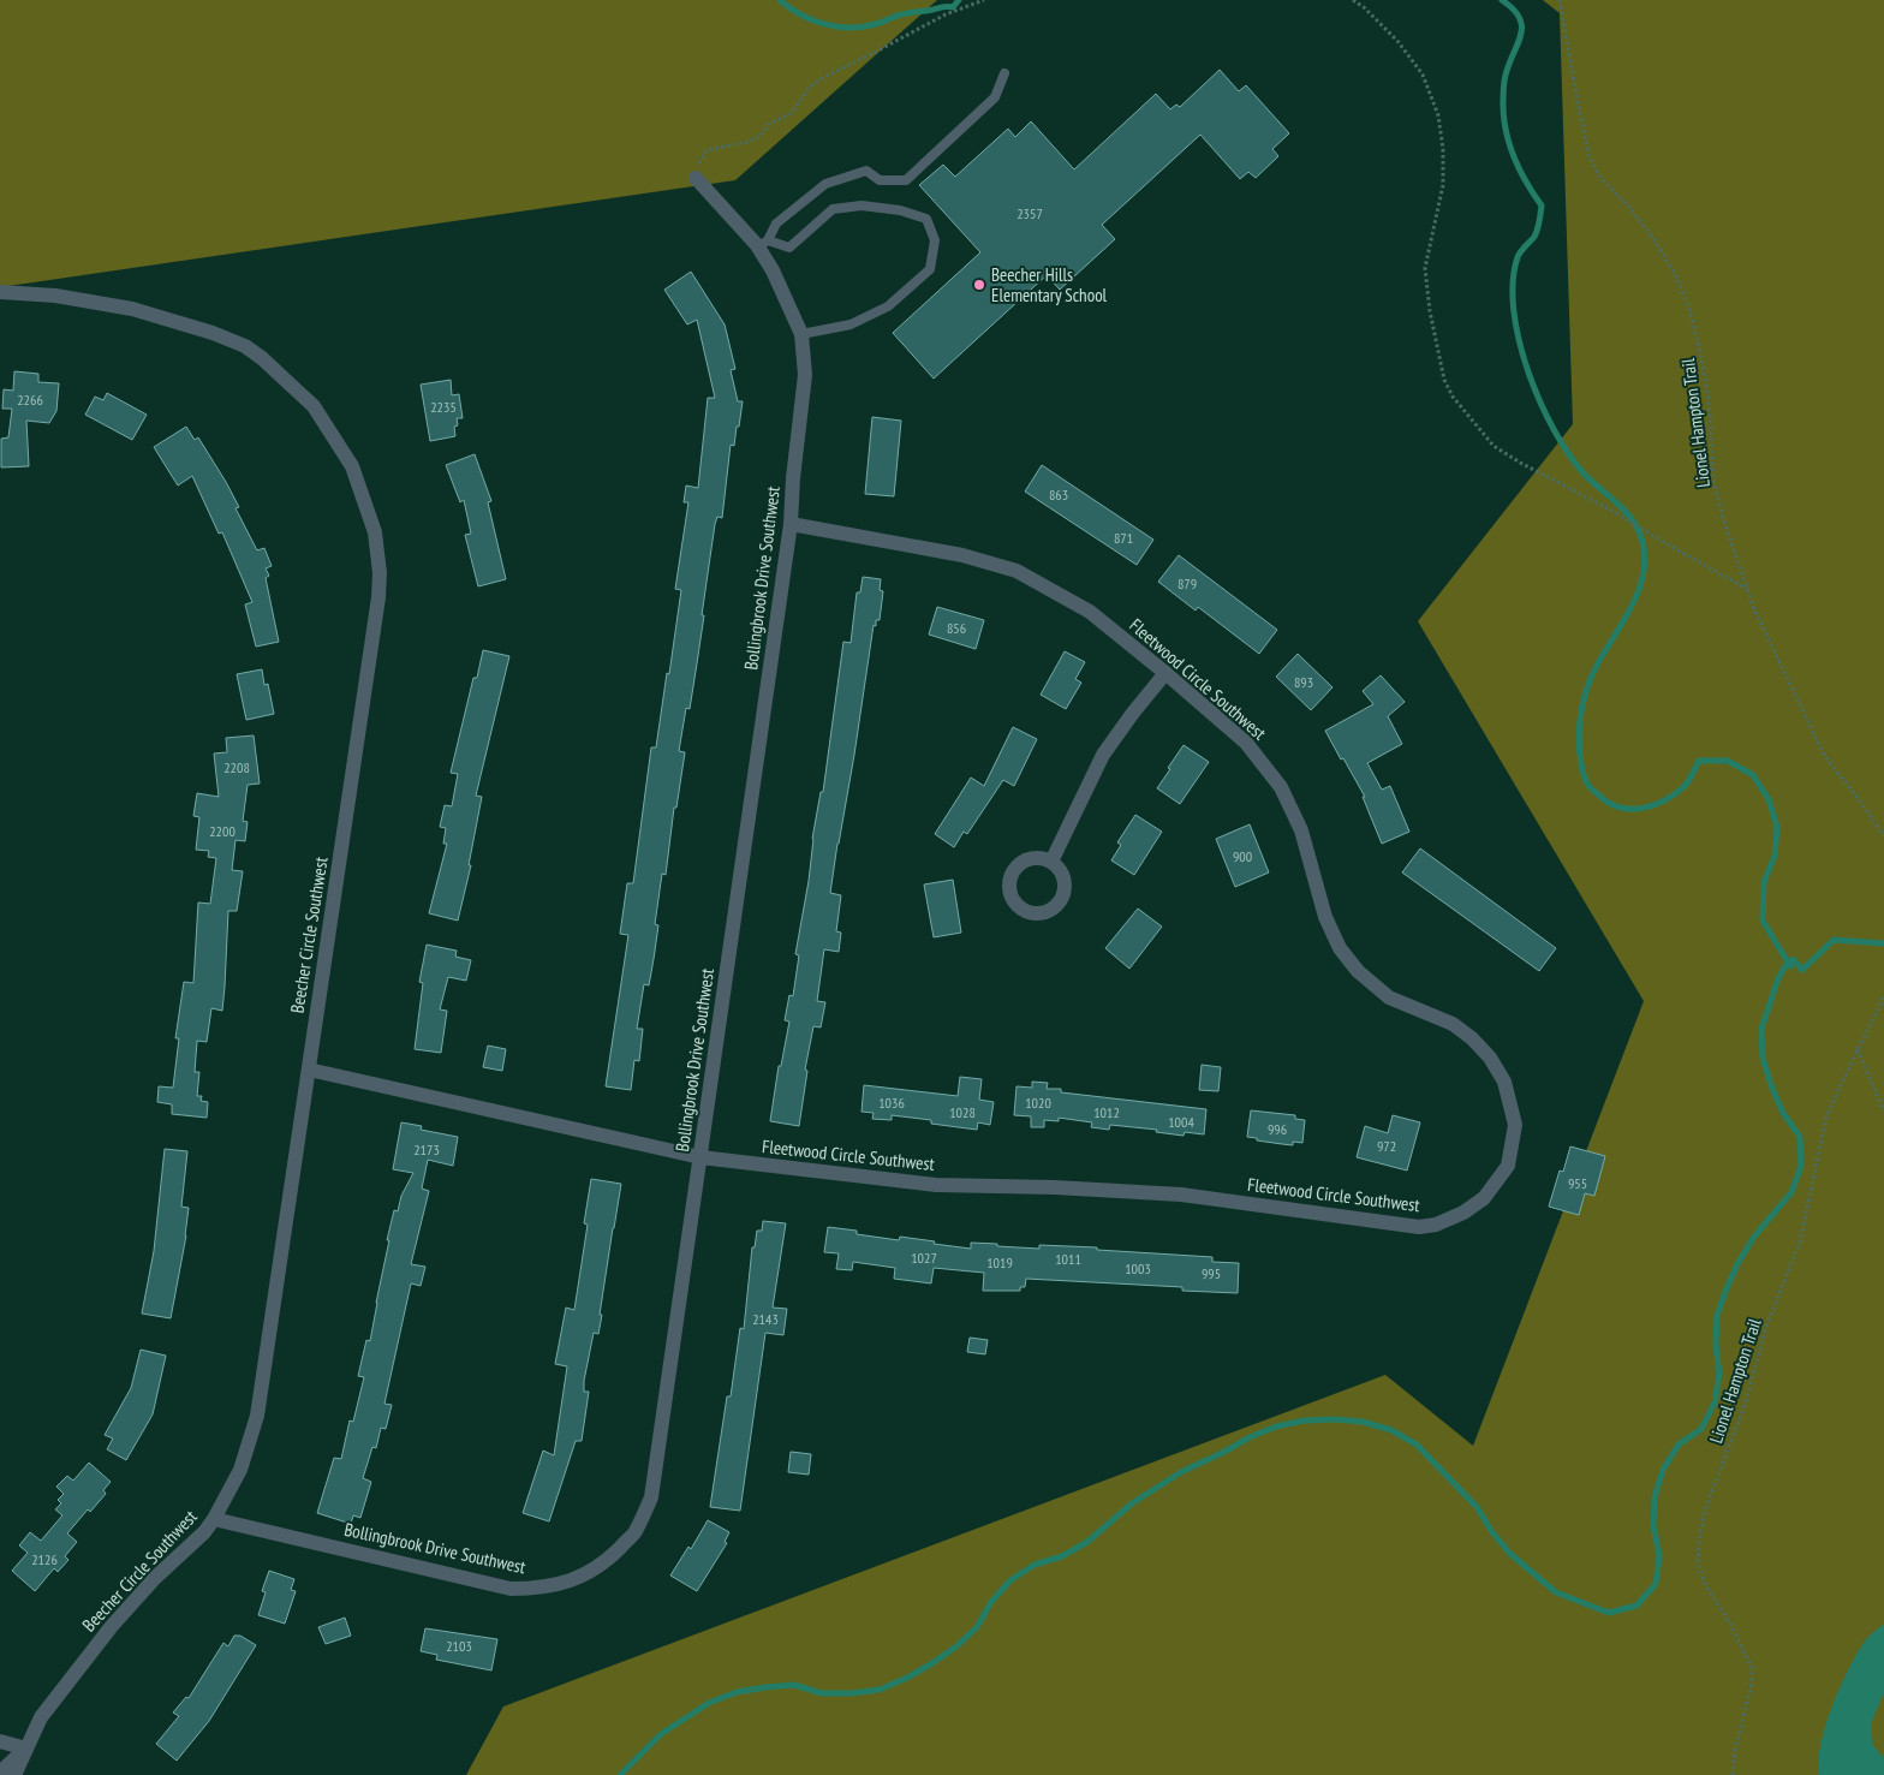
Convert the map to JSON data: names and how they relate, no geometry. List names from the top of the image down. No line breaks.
{"streets":{"street":["Bollingbrook Drive Southwest","Fleetwood Circle Southwest","Beecher Circle Southwest"],"path":["Lionel Hampton Trail"]},"crossings":[["Bollingbrook Drive Southwest","Fleetwood Circle Southwest"],["Bollingbrook Drive Southwest","Beecher Circle Southwest"],["Fleetwood Circle Southwest","Beecher Circle Southwest"]],"places":["Beecher Hills Elementary School"],"house_numbers":["2357","2266","2235","863","871","879","856","893","2208","2200","900","1036","1020","1028","1012","1004","996","972","2173","955","1027","1011","1019","1003","995","2143","2126","2103"]}
